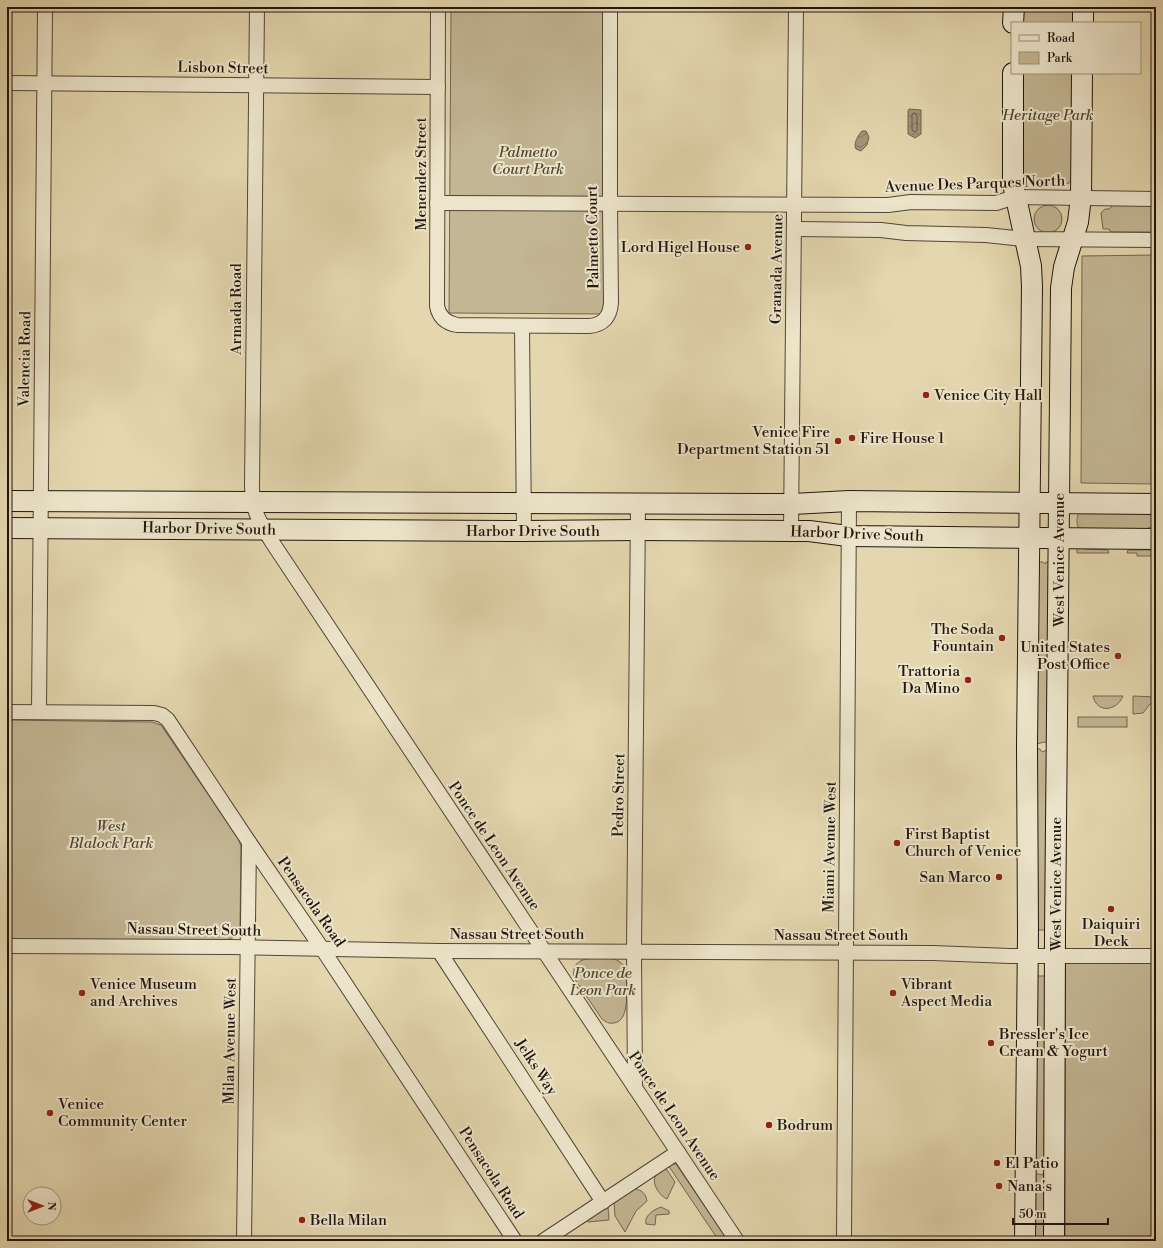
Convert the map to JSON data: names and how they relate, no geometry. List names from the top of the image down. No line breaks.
{"streets":{"street":["Lisbon Street","Menendez Street","Avenue Des Parques North","Palmetto Court","Granada Avenue","Armada Road","Valencia Road","Harbor Drive South","West Venice Avenue","Pedro Street","Ponce de Leon Avenue","Miami Avenue West","Pensacola Road","Nassau Street South","Milan Avenue West","Jelks Way"]},"crossings":[["Lisbon Street","Menendez Street"],["Lisbon Street","Armada Road"],["Lisbon Street","Valencia Road"],["Menendez Street","Avenue Des Parques North"],["Menendez Street","Palmetto Court"],["Avenue Des Parques North","Palmetto Court"],["Avenue Des Parques North","Granada Avenue"],["Avenue Des Parques North","West Venice Avenue"],["Granada Avenue","Harbor Drive South"],["Armada Road","Harbor Drive South"],["Armada Road","Ponce de Leon Avenue"],["Valencia Road","Harbor Drive South"],["Valencia Road","Pensacola Road"],["Harbor Drive South","West Venice Avenue"],["Harbor Drive South","Pedro Street"],["Harbor Drive South","Ponce de Leon Avenue"],["Harbor Drive South","Miami Avenue West"],["West Venice Avenue","Nassau Street South"],["Pedro Street","Ponce de Leon Avenue"],["Pedro Street","Nassau Street South"],["Ponce de Leon Avenue","Nassau Street South"],["Miami Avenue West","Nassau Street South"],["Pensacola Road","Nassau Street South"],["Pensacola Road","Milan Avenue West"],["Nassau Street South","Milan Avenue West"],["Nassau Street South","Jelks Way"]],"parks":["Heritage Park","Palmetto Court Park","West Blalock Park","Ponce de Leon Park"],"places":["Lord Higel House","Venice City Hall","Fire House 1","Venice Fire Department Station 51","The Soda Fountain","United States Post Office","Trattoria Da Mino","First Baptist Church of Venice","San Marco","Daiquiri Deck","Venice Museum and Archives","Vibrant Aspect Media","Bressler's Ice Cream & Yogurt","Venice Community Center","Bodrum","El Patio","Nana's","Bella Milan"],"legend":["Road","Park"],"scale_bar":"50 m","north":"right"}
